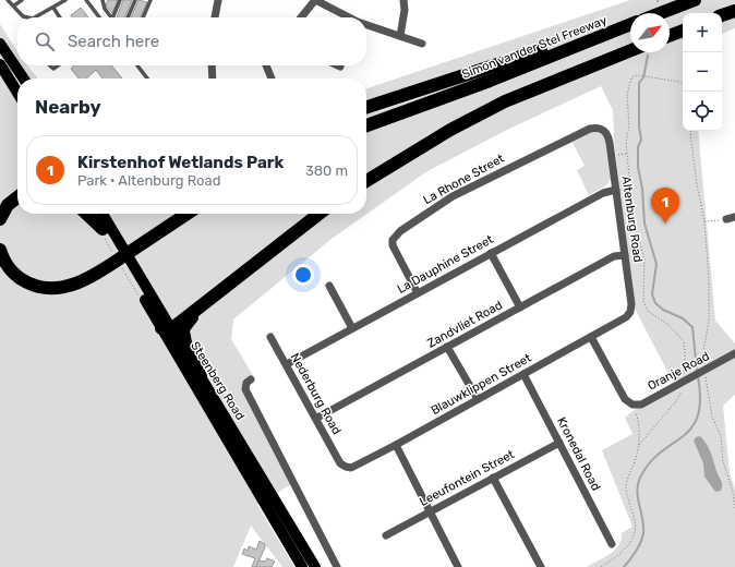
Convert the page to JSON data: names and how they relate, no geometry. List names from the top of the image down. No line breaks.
{"streets":{"highway":["Simon van der Stel Freeway"],"main road":["Steenberg Road"],"street":["La Rhone Street","Altenburg Road","La Dauphine Street","Zandvliet Road","Oranje Road","Blauwklippen Street","Nederburg Road","Kronedal Road","Leeufontein Street"]},"crossings":[["La Rhone Street","Altenburg Road"],["La Rhone Street","La Dauphine Street"],["Altenburg Road","La Dauphine Street"],["Altenburg Road","Zandvliet Road"],["Altenburg Road","Blauwklippen Street"],["La Dauphine Street","Nederburg Road"],["Zandvliet Road","Nederburg Road"],["Blauwklippen Street","Nederburg Road"],["Blauwklippen Street","Kronedal Road"],["Kronedal Road","Leeufontein Street"]],"north":"top right","page":{"map_buttons":["+","−"],"search":"Search here","heading":"Nearby","list":[{"mark":"1","name":"Kirstenhof Wetlands Park","note":"Park · Altenburg Road","value":"380 m"}],"pins":"1"}}
